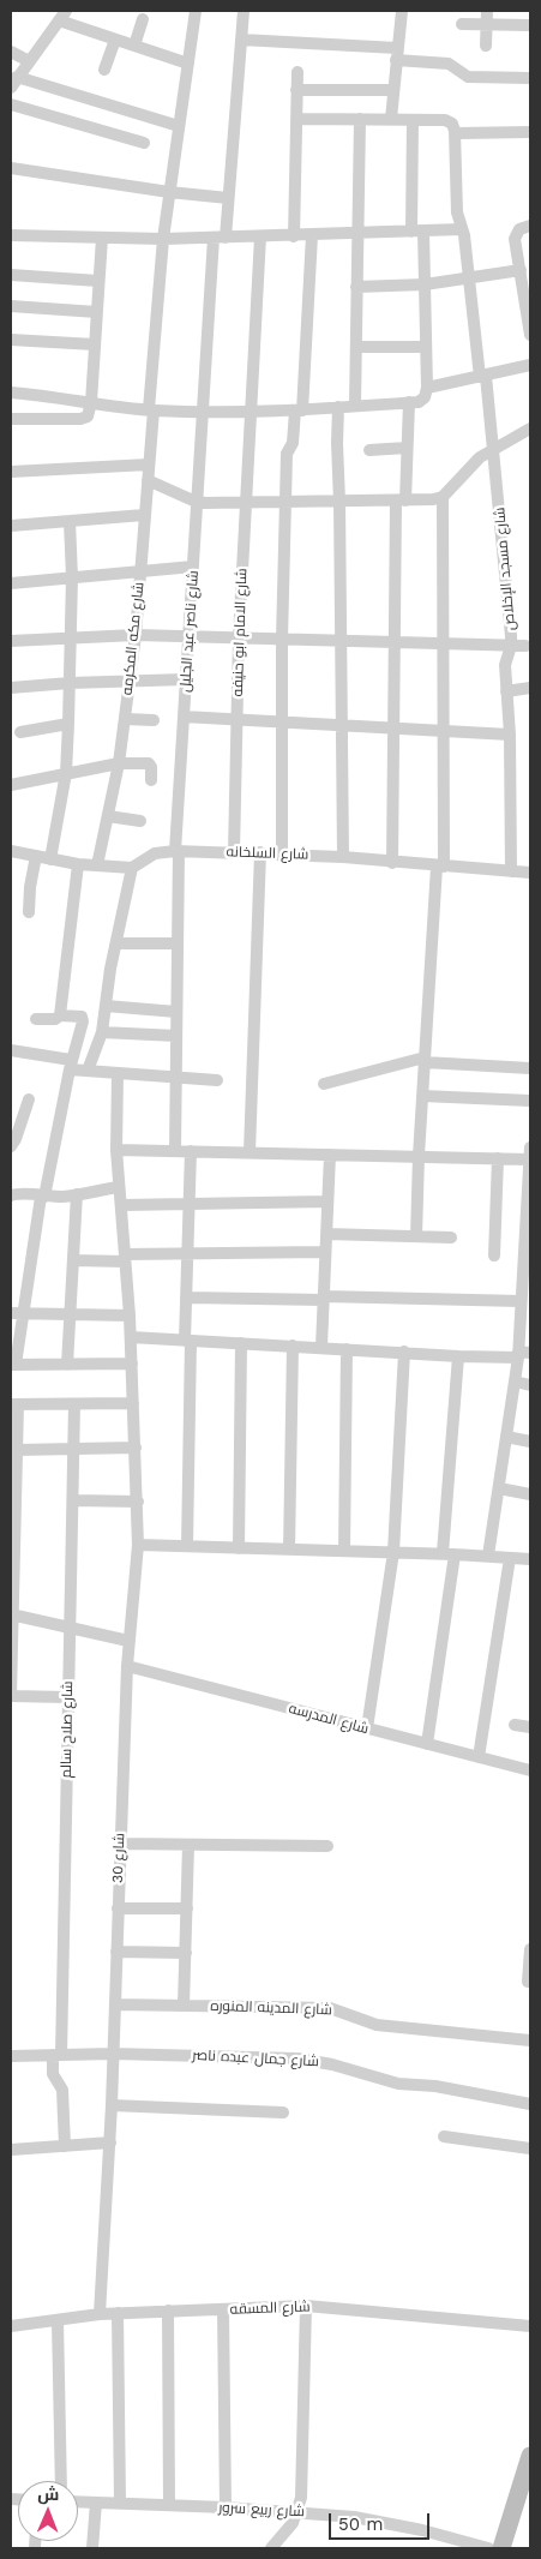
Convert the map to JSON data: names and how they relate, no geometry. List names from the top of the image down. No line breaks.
{"streets":{"street":["شارع مسجد الإخلاص","شارع ناصر عبد الجليل","شارع الامام ابو حنيفه","شارع مكه المكرمه","شارع السلخانه","شارع المدرسه","شارع صلاح سالم","شارع 30","شارع المدينه المنوره","شارع جمال عبده ناصر","شارع المسقه","شارع ربيع سرور"]},"crossings":[["شارع مسجد الإخلاص","شارع السلخانه"],["شارع ناصر عبد الجليل","شارع السلخانه"],["شارع الامام ابو حنيفه","شارع السلخانه"],["شارع المدرسه","شارع 30"],["شارع صلاح سالم","شارع جمال عبده ناصر"],["شارع 30","شارع المدينه المنوره"],["شارع 30","شارع جمال عبده ناصر"],["شارع 30","شارع المسقه"]],"scale_bar":"50 m","north":"top"}
